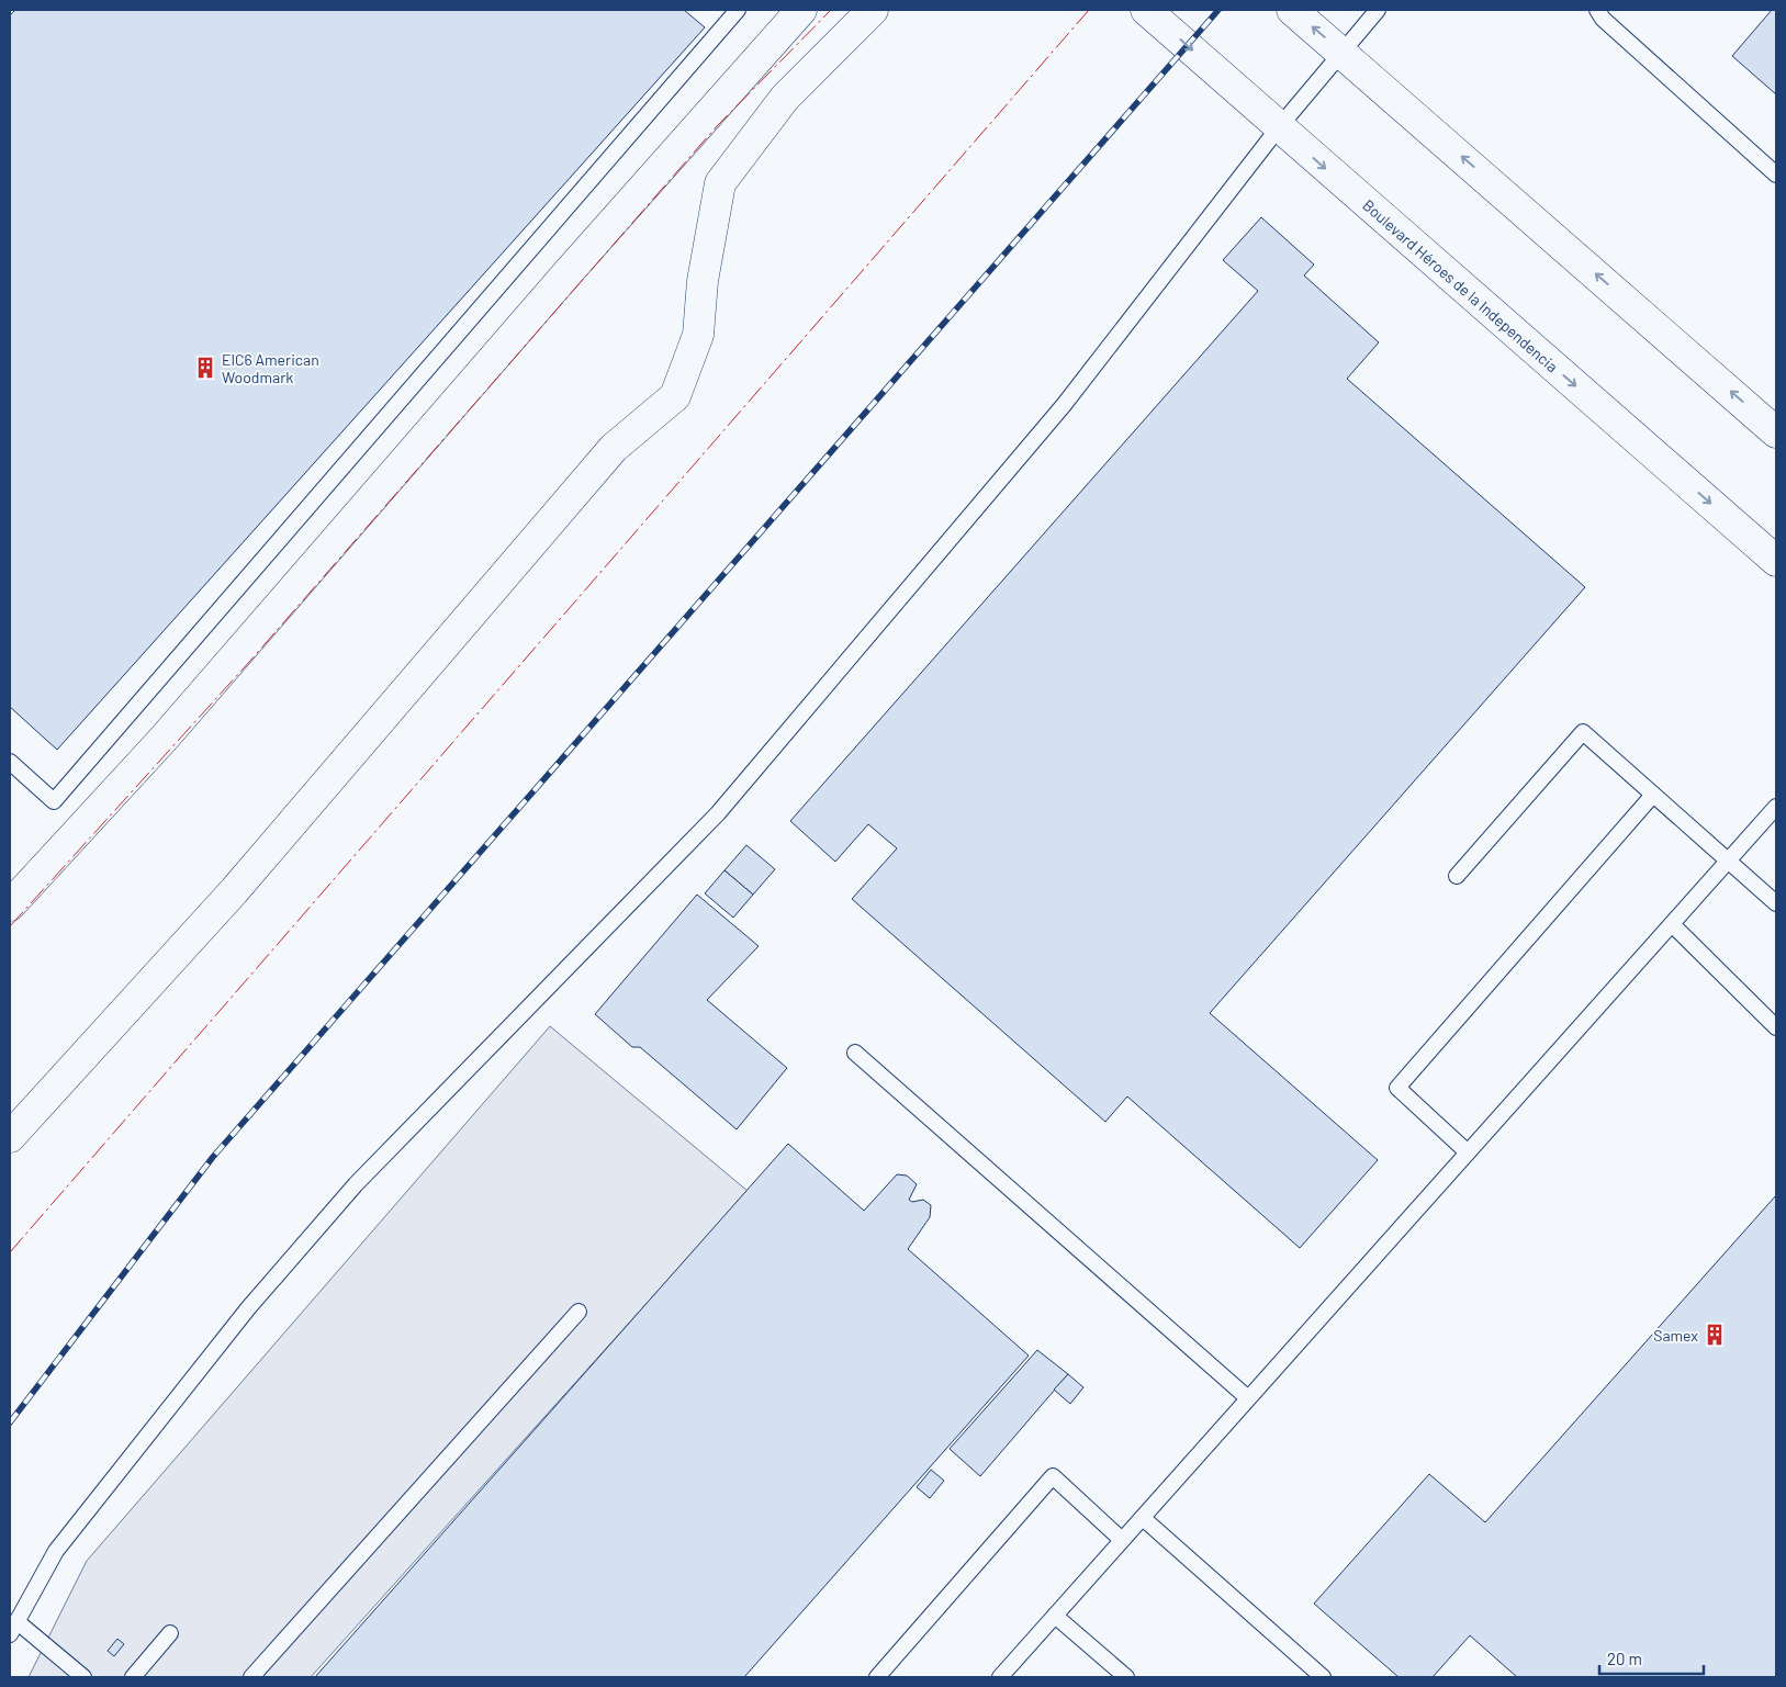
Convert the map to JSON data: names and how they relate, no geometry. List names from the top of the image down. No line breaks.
{"streets":{"street":["Boulevard Héroes de la Independencia"]},"places":{"building":["EIC6 American Woodmark","Samex"]},"scale_bar":"20 m"}
